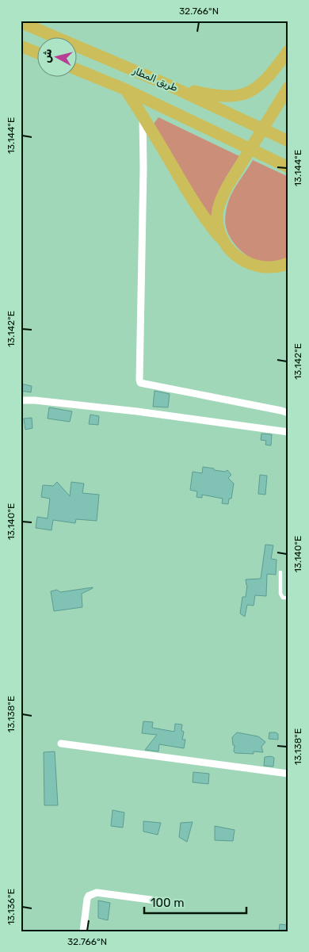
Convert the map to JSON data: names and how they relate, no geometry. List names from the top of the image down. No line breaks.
{"streets":{"highway":["طريق المطار"]},"scale_bar":"100 m","north":"left","coordinates":["32.766°N","13.144°E","13.142°E","13.140°E","13.138°E","13.136°E"]}
